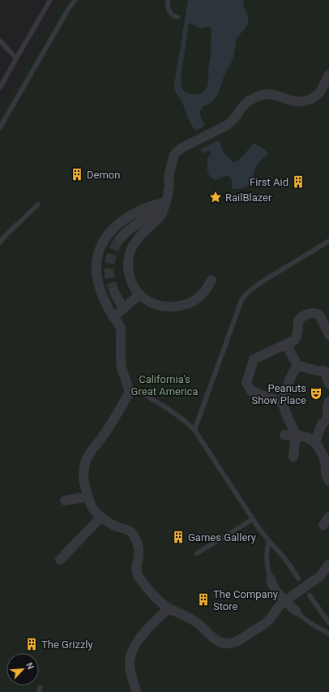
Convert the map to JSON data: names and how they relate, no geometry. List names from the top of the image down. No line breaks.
{"parks":["California's Great America"],"places":{"building":["Demon","First Aid","Games Gallery","The Company Store","The Grizzly"],"place":["RailBlazer"],"theatre":["Peanuts Show Place"]},"north":"top right"}
